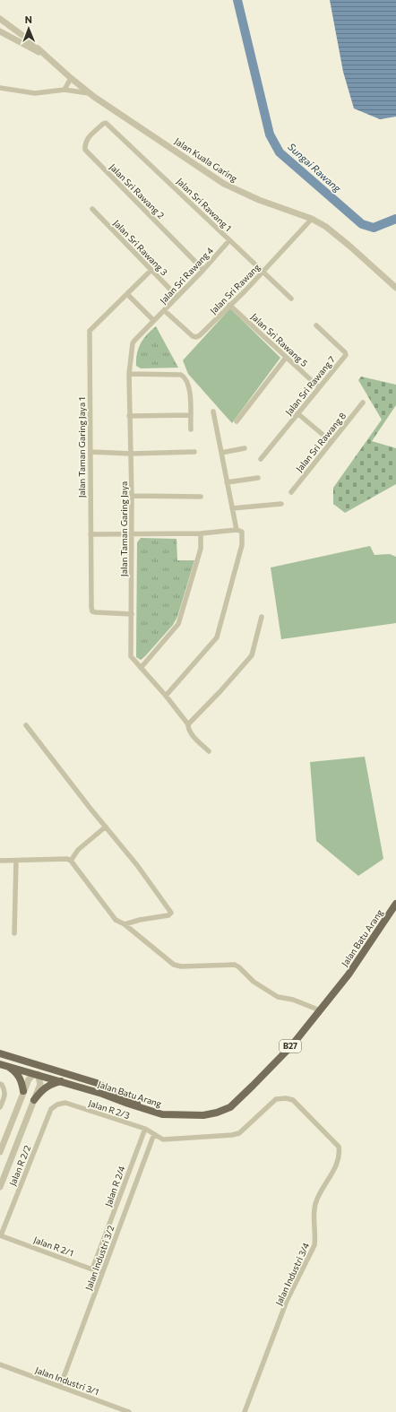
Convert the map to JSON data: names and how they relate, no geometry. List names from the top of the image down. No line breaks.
{"streets":{"main road":["Jalan Batu Arang","B27"],"street":["Jalan Kuala Garing","Jalan Sri Rawang 2","Jalan Sri Rawang 1","Jalan Sri Rawang 3","Jalan Sri Rawang 4","Jalan Sri Rawang","Jalan Sri Rawang 5","Jalan Sri Rawang 7","Jalan Sri Rawang 8","Jalan Taman Garing Jaya 1","Jalan Taman Garing Jaya","Jalan R 2/3","Jalan R 2/2","Jalan R 2/4","Jalan R 2/1","Jalan Industri 3/2","Jalan Industri 3/4","Jalan Industri 3/1"]},"crossings":[["Jalan Kuala Garing","Jalan Sri Rawang"],["Jalan Sri Rawang 2","Jalan Sri Rawang 1"],["Jalan Sri Rawang 2","Jalan Sri Rawang 4"],["Jalan Sri Rawang 1","Jalan Sri Rawang 4"],["Jalan Sri Rawang 1","Jalan Sri Rawang"],["Jalan Sri Rawang 3","Jalan Sri Rawang 4"],["Jalan Sri Rawang 3","Jalan Taman Garing Jaya 1"],["Jalan Sri Rawang 4","Jalan Sri Rawang"],["Jalan Sri Rawang 4","Jalan Taman Garing Jaya"],["Jalan Sri Rawang","Jalan Sri Rawang 5"],["Jalan Sri Rawang 5","Jalan Sri Rawang 7"],["Jalan Taman Garing Jaya 1","Jalan Taman Garing Jaya"],["Jalan R 2/3","Jalan R 2/2"],["Jalan R 2/3","Jalan R 2/4"],["Jalan R 2/3","Jalan Industri 3/2"],["Jalan R 2/3","Jalan Industri 3/4"],["Jalan R 2/2","Jalan R 2/1"],["Jalan R 2/4","Jalan R 2/1"],["Jalan R 2/1","Jalan Industri 3/2"],["Jalan Industri 3/2","Jalan Industri 3/4"],["Jalan Industri 3/2","Jalan Industri 3/1"]],"water":["Sungai Rawang"],"north":"top"}
